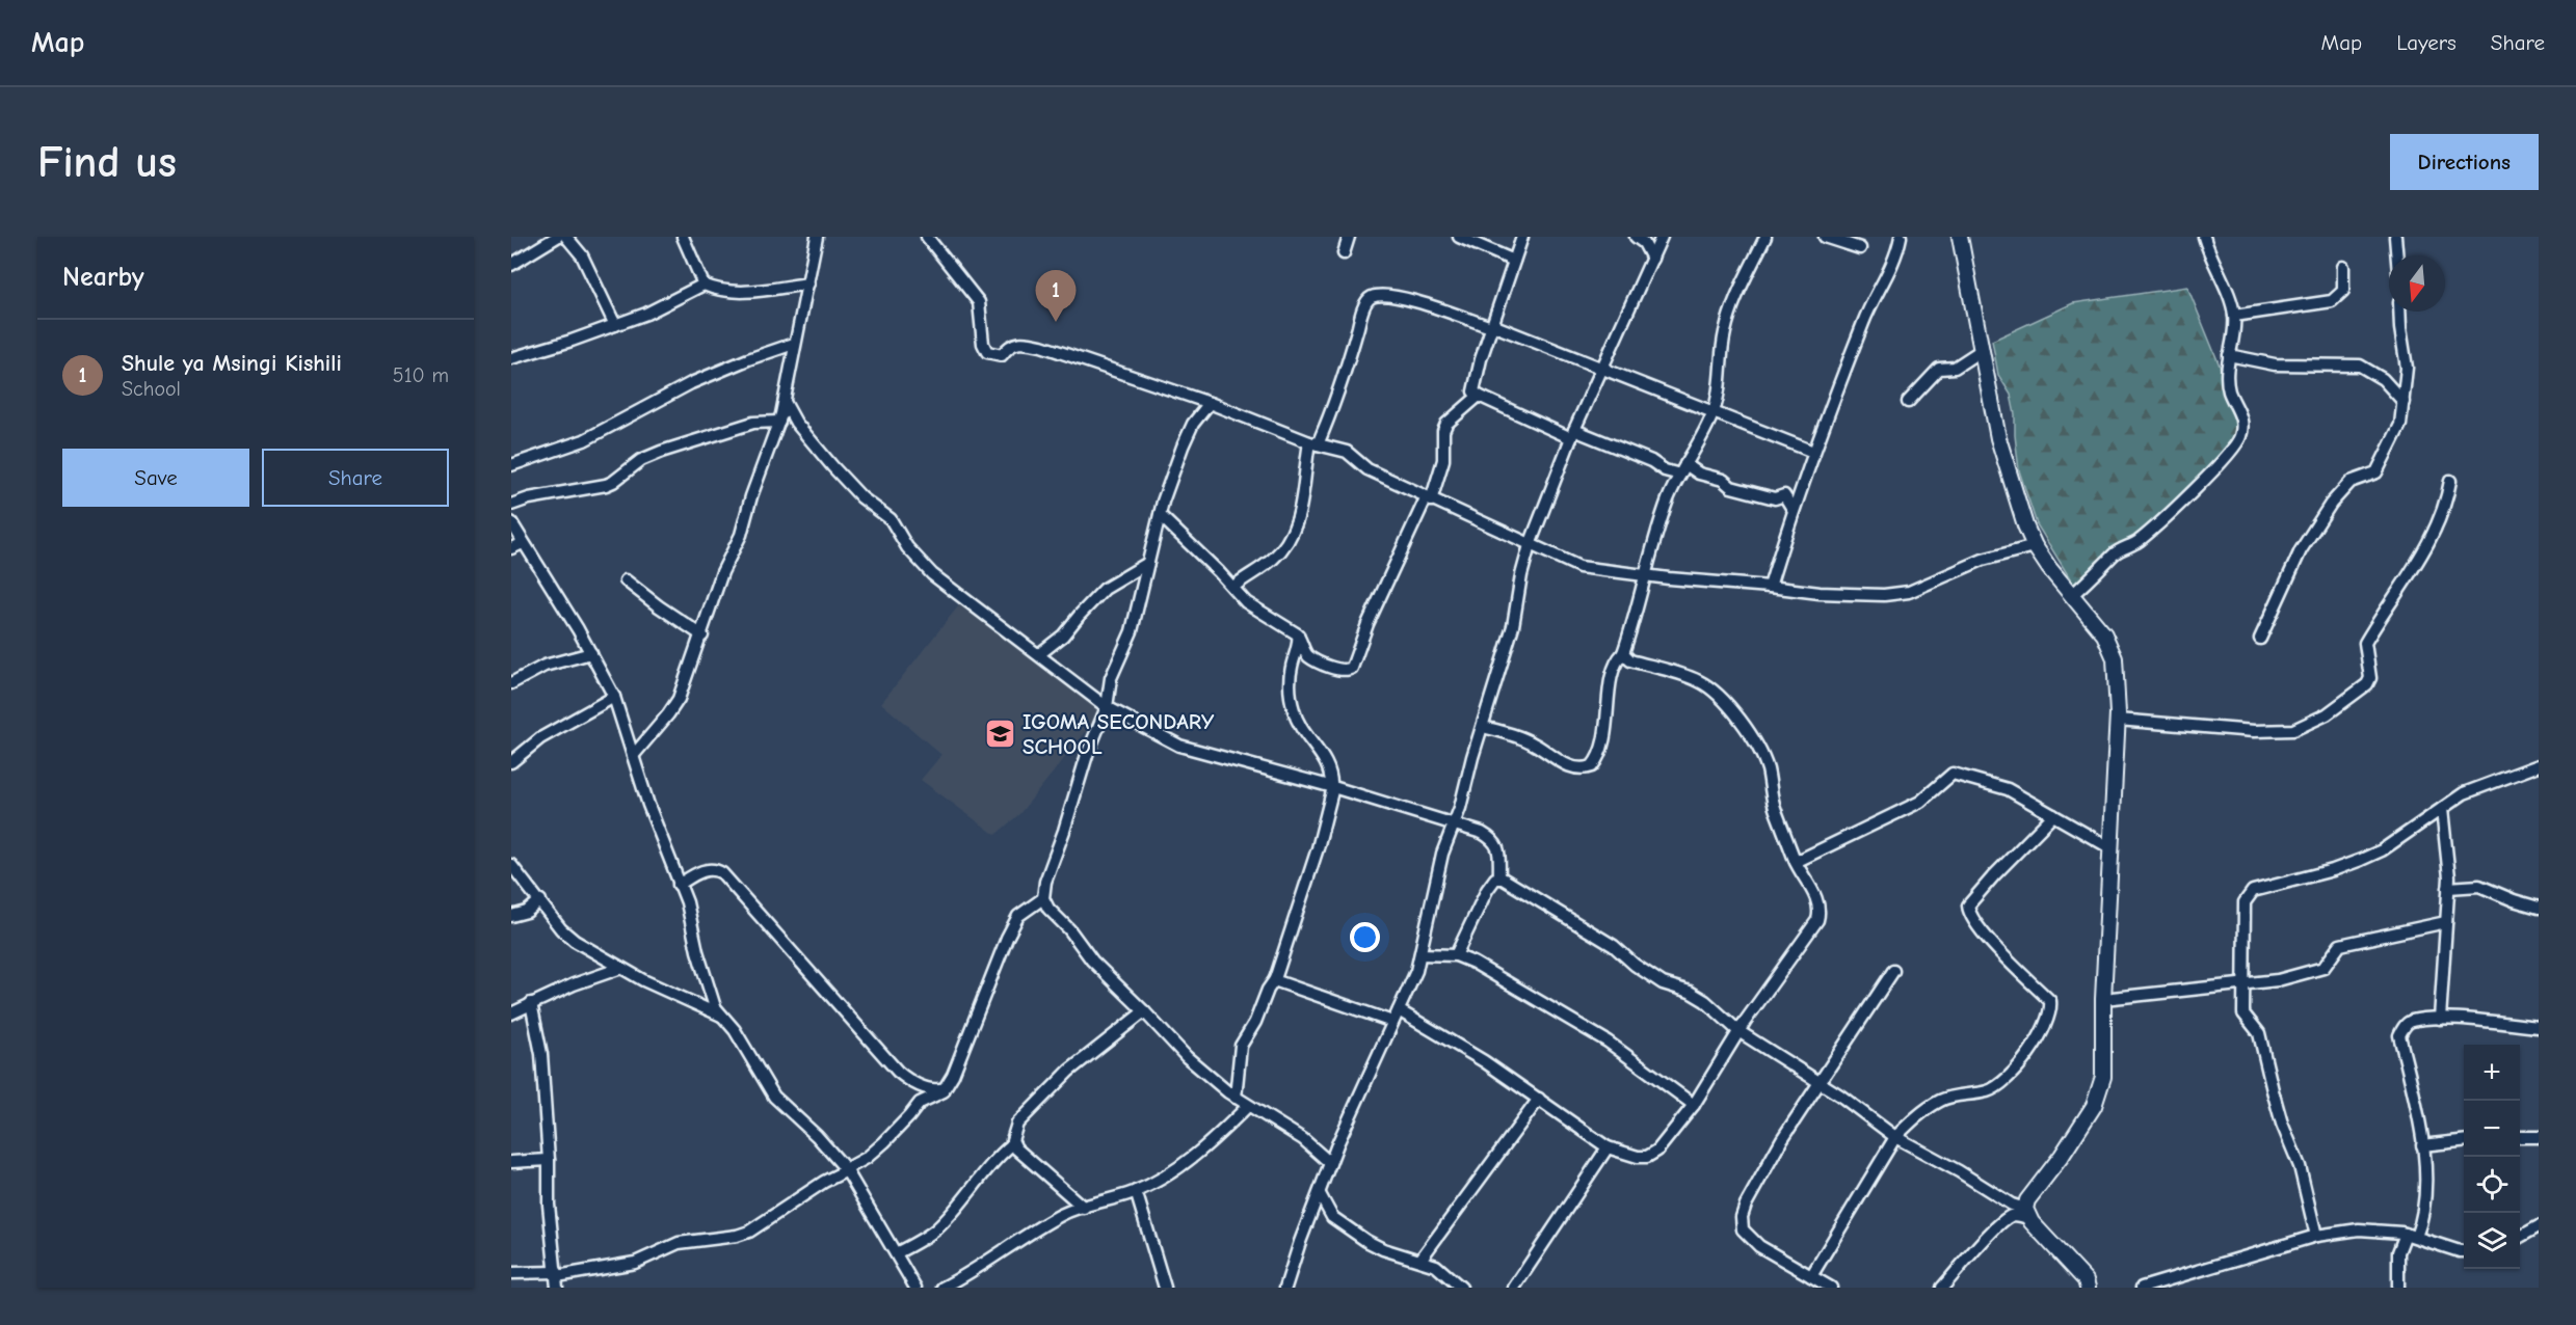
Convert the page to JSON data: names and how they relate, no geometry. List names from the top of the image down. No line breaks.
{"places":{"school or university":["IGOMA SECONDARY SCHOOL"]},"north":"bottom","page":{"header":"Map","nav":["Map","Layers","Share"],"buttons":["Directions",["Save","Share"]],"title":"Find us","heading":"Nearby","pins":"1","list":[{"mark":"1","name":"Shule ya Msingi Kishili","note":"School","value":"510 m"}],"map_buttons":["+","−"]}}
